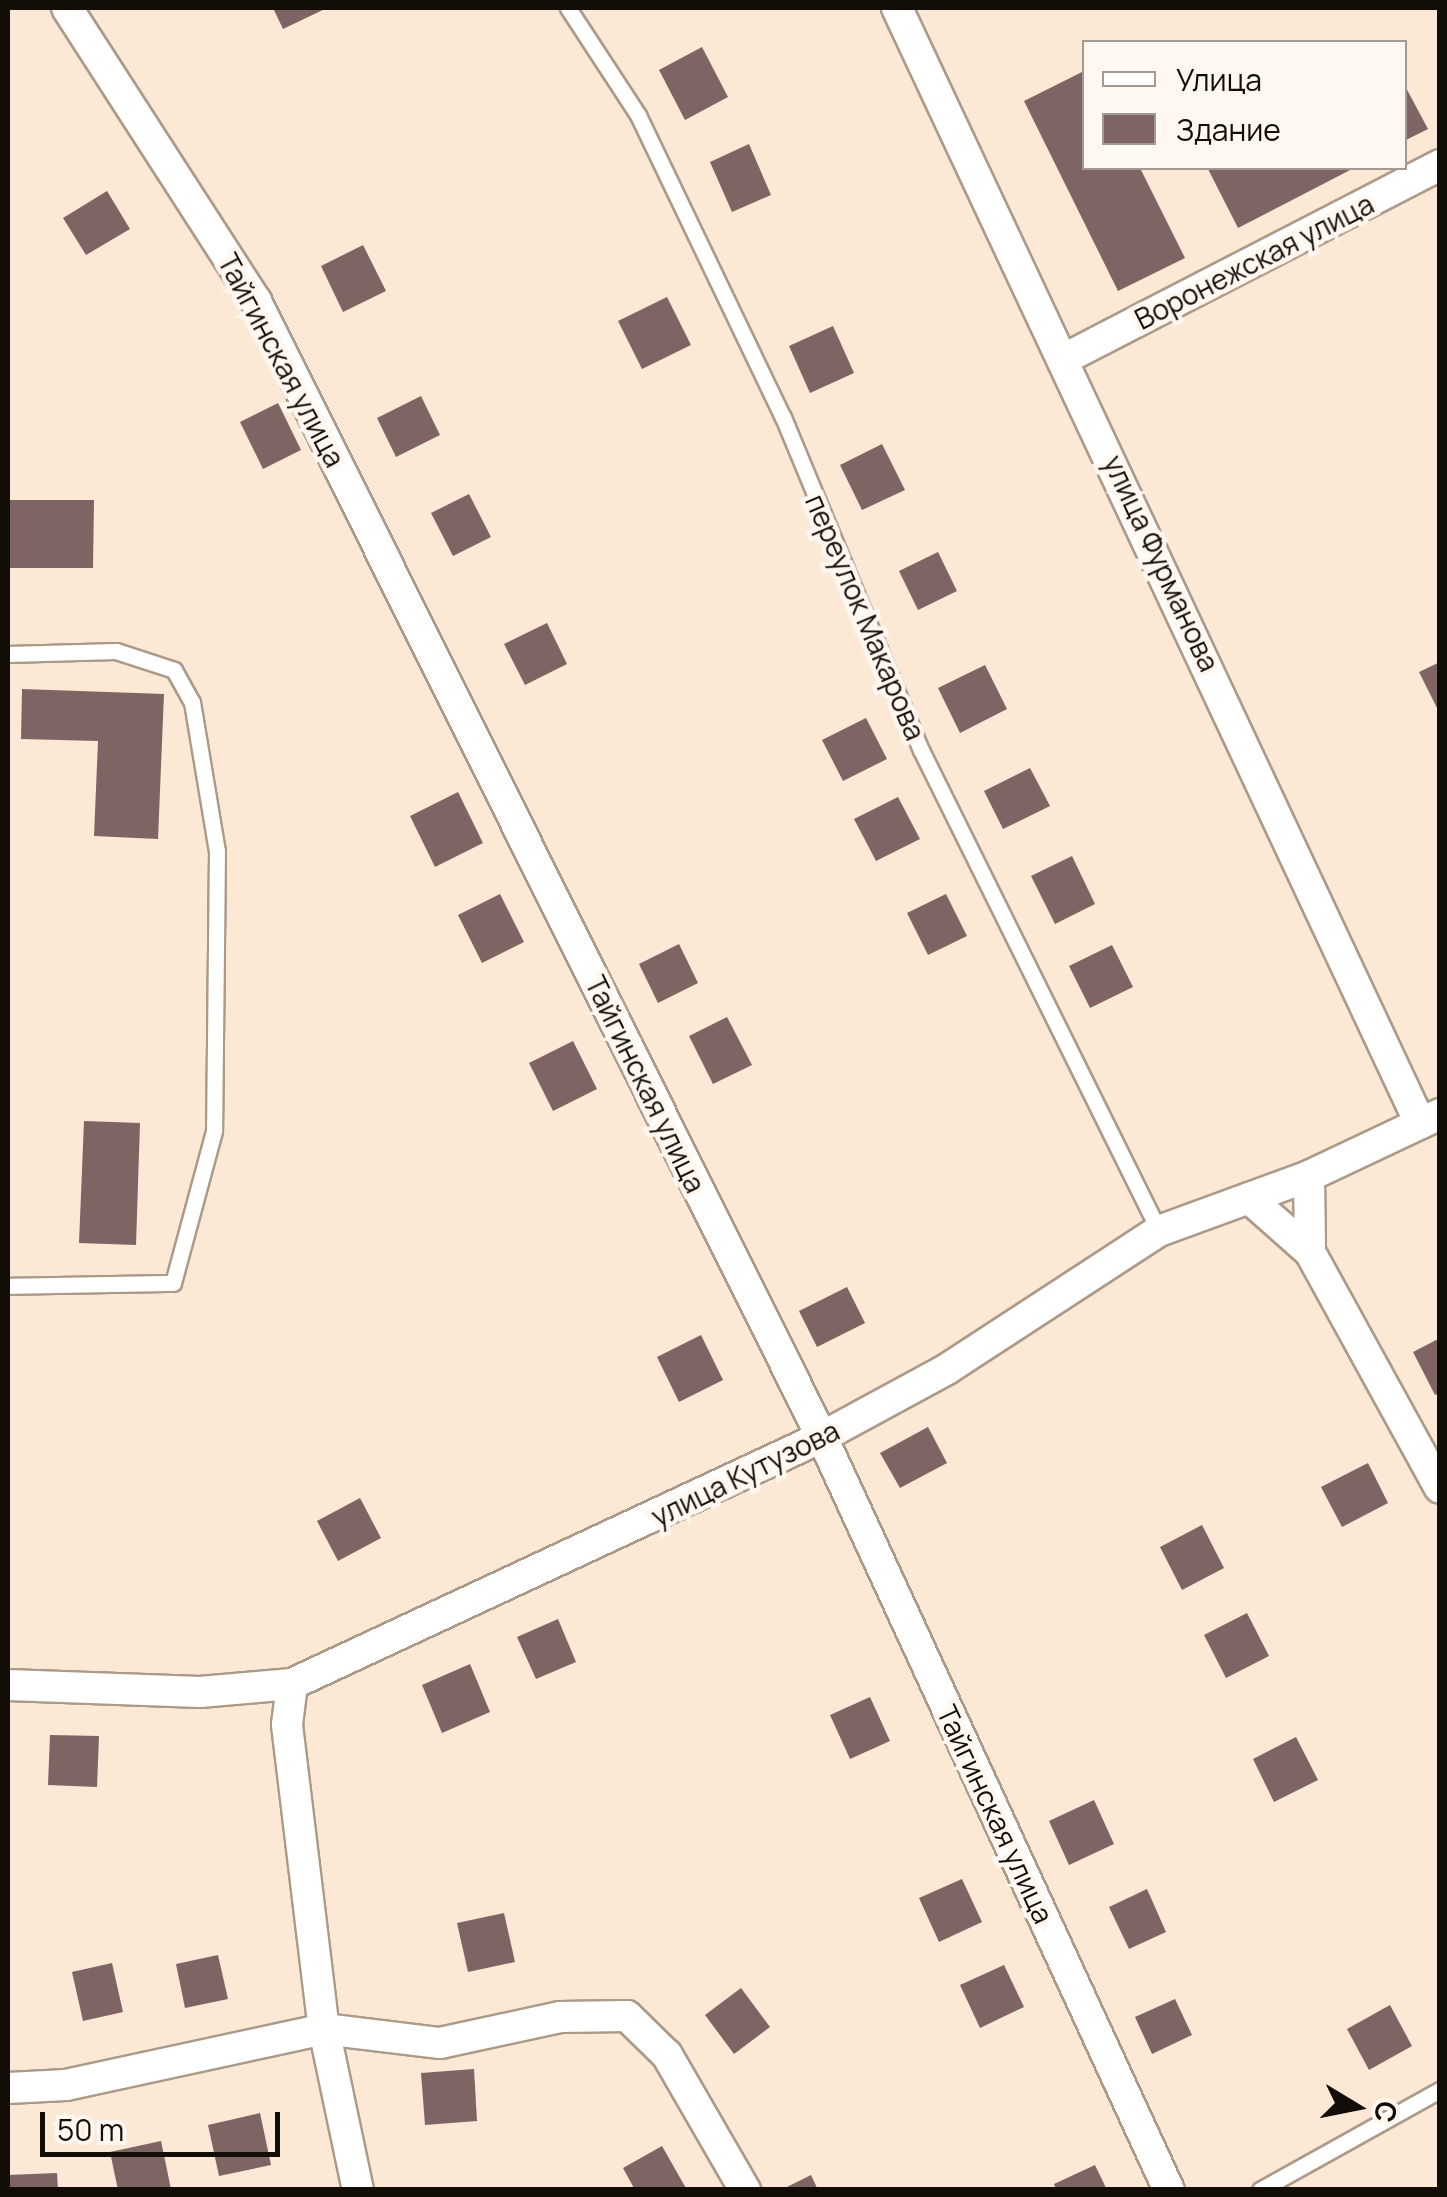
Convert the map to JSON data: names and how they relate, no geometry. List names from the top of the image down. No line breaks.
{"streets":{"street":["Воронежская улица","Тайгинская улица","улица Фурманова","улица Кутузова"],"lane":["переулок Макарова"]},"crossings":[["Воронежская улица","улица Фурманова"],["Тайгинская улица","улица Кутузова"],["улица Фурманова","улица Кутузова"],["переулок Макарова","улица Кутузова"]],"legend":["Улица","Здание"],"scale_bar":"50 m","north":"right"}
